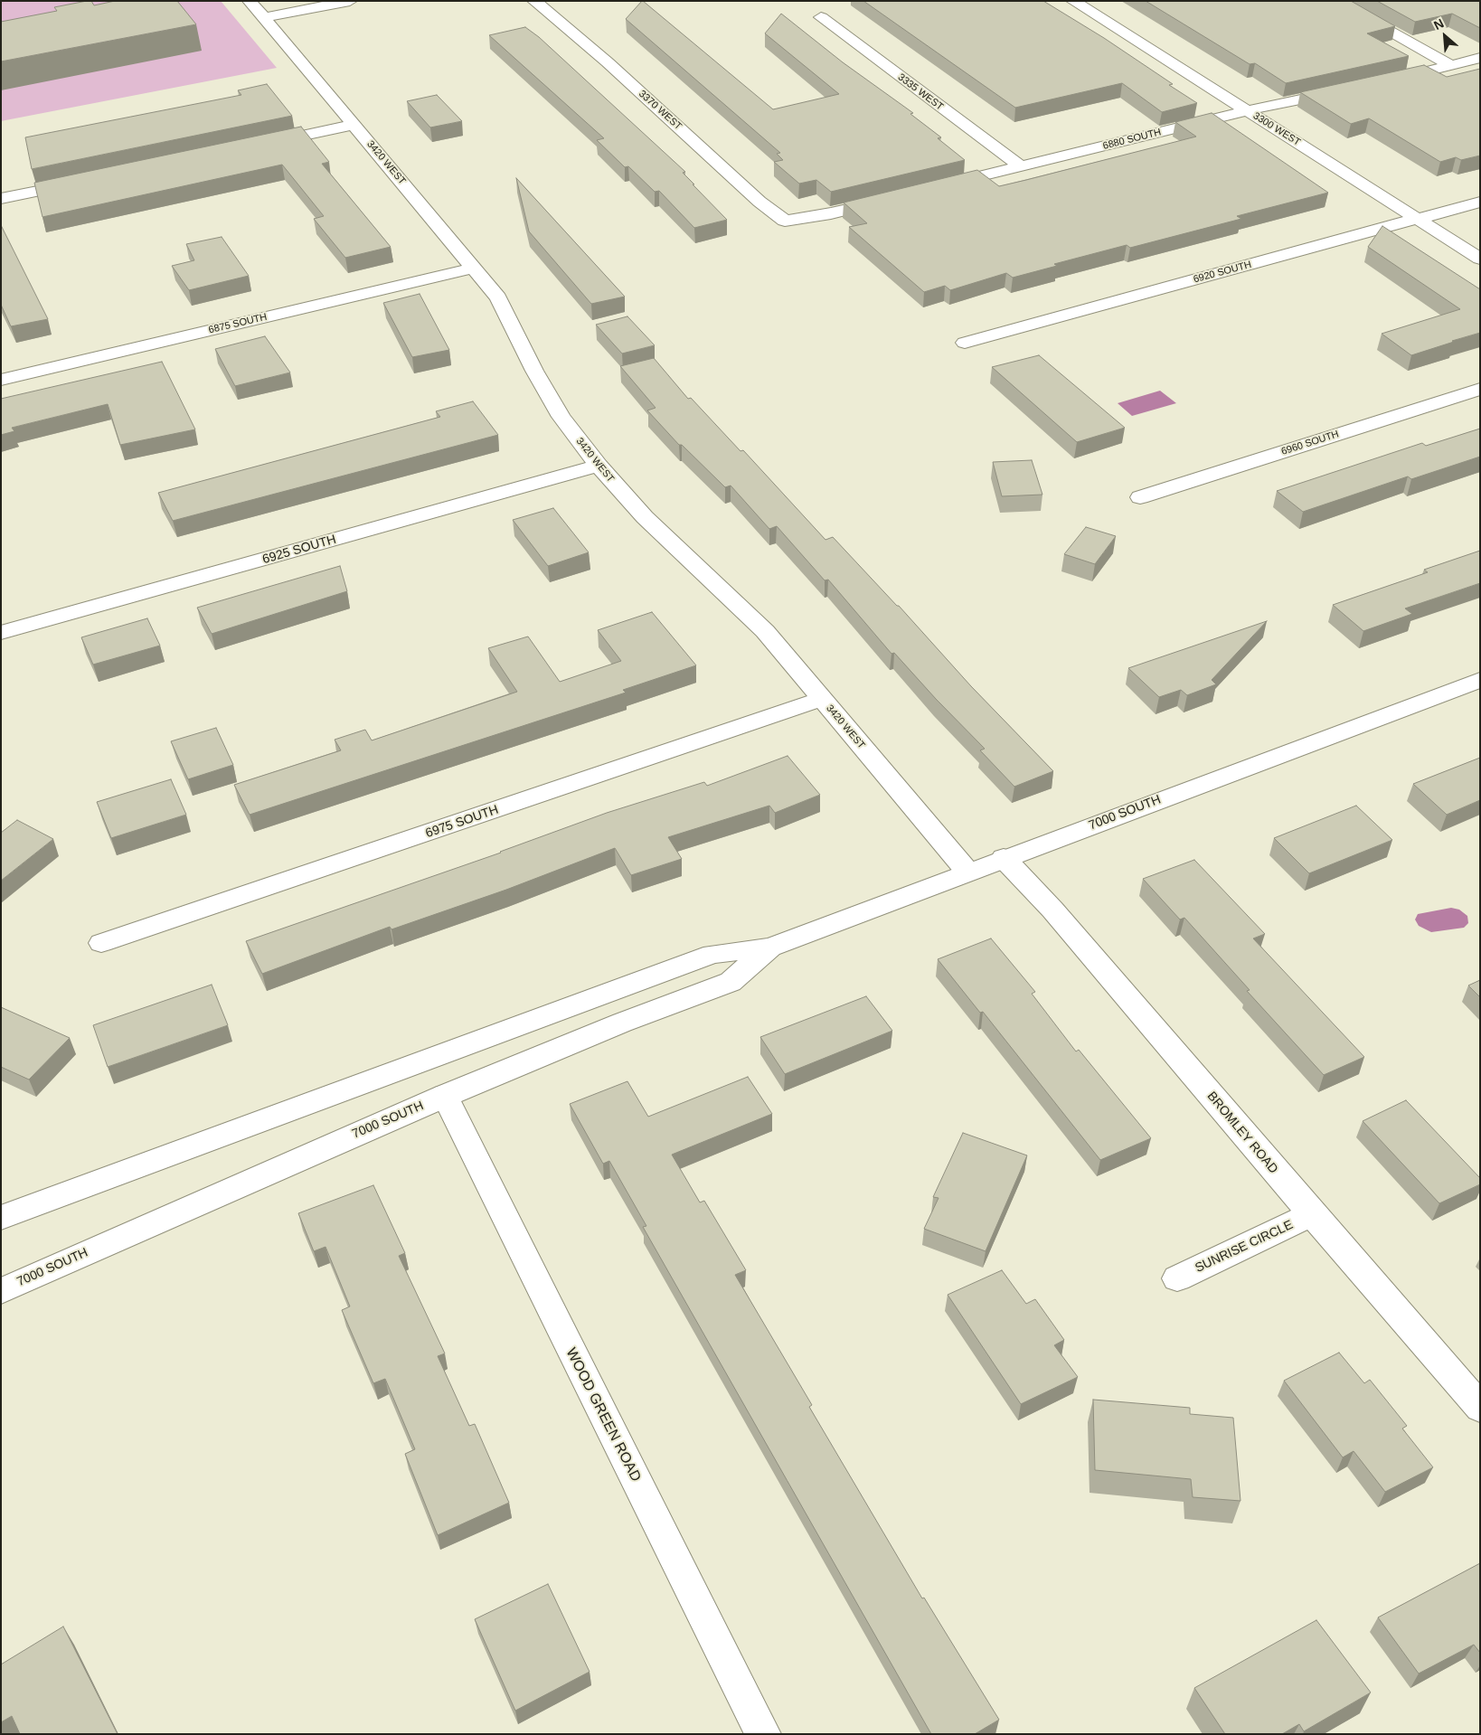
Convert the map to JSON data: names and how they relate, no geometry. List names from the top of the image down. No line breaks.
{"streets":{"street":["3335 WEST","3370 WEST","3300 WEST","6880 SOUTH","3420 WEST","6920 SOUTH","6875 SOUTH","6960 SOUTH","6925 SOUTH","7000 SOUTH","6975 SOUTH","BROMLEY ROAD","SUNRISE CIRCLE","WOOD GREEN ROAD"]},"crossings":[["3335 WEST","6880 SOUTH"],["3300 WEST","6880 SOUTH"],["3300 WEST","6920 SOUTH"],["3420 WEST","6875 SOUTH"],["3420 WEST","6925 SOUTH"],["3420 WEST","7000 SOUTH"],["3420 WEST","6975 SOUTH"],["7000 SOUTH","BROMLEY ROAD"],["7000 SOUTH","WOOD GREEN ROAD"],["BROMLEY ROAD","SUNRISE CIRCLE"]],"north":"top left"}
